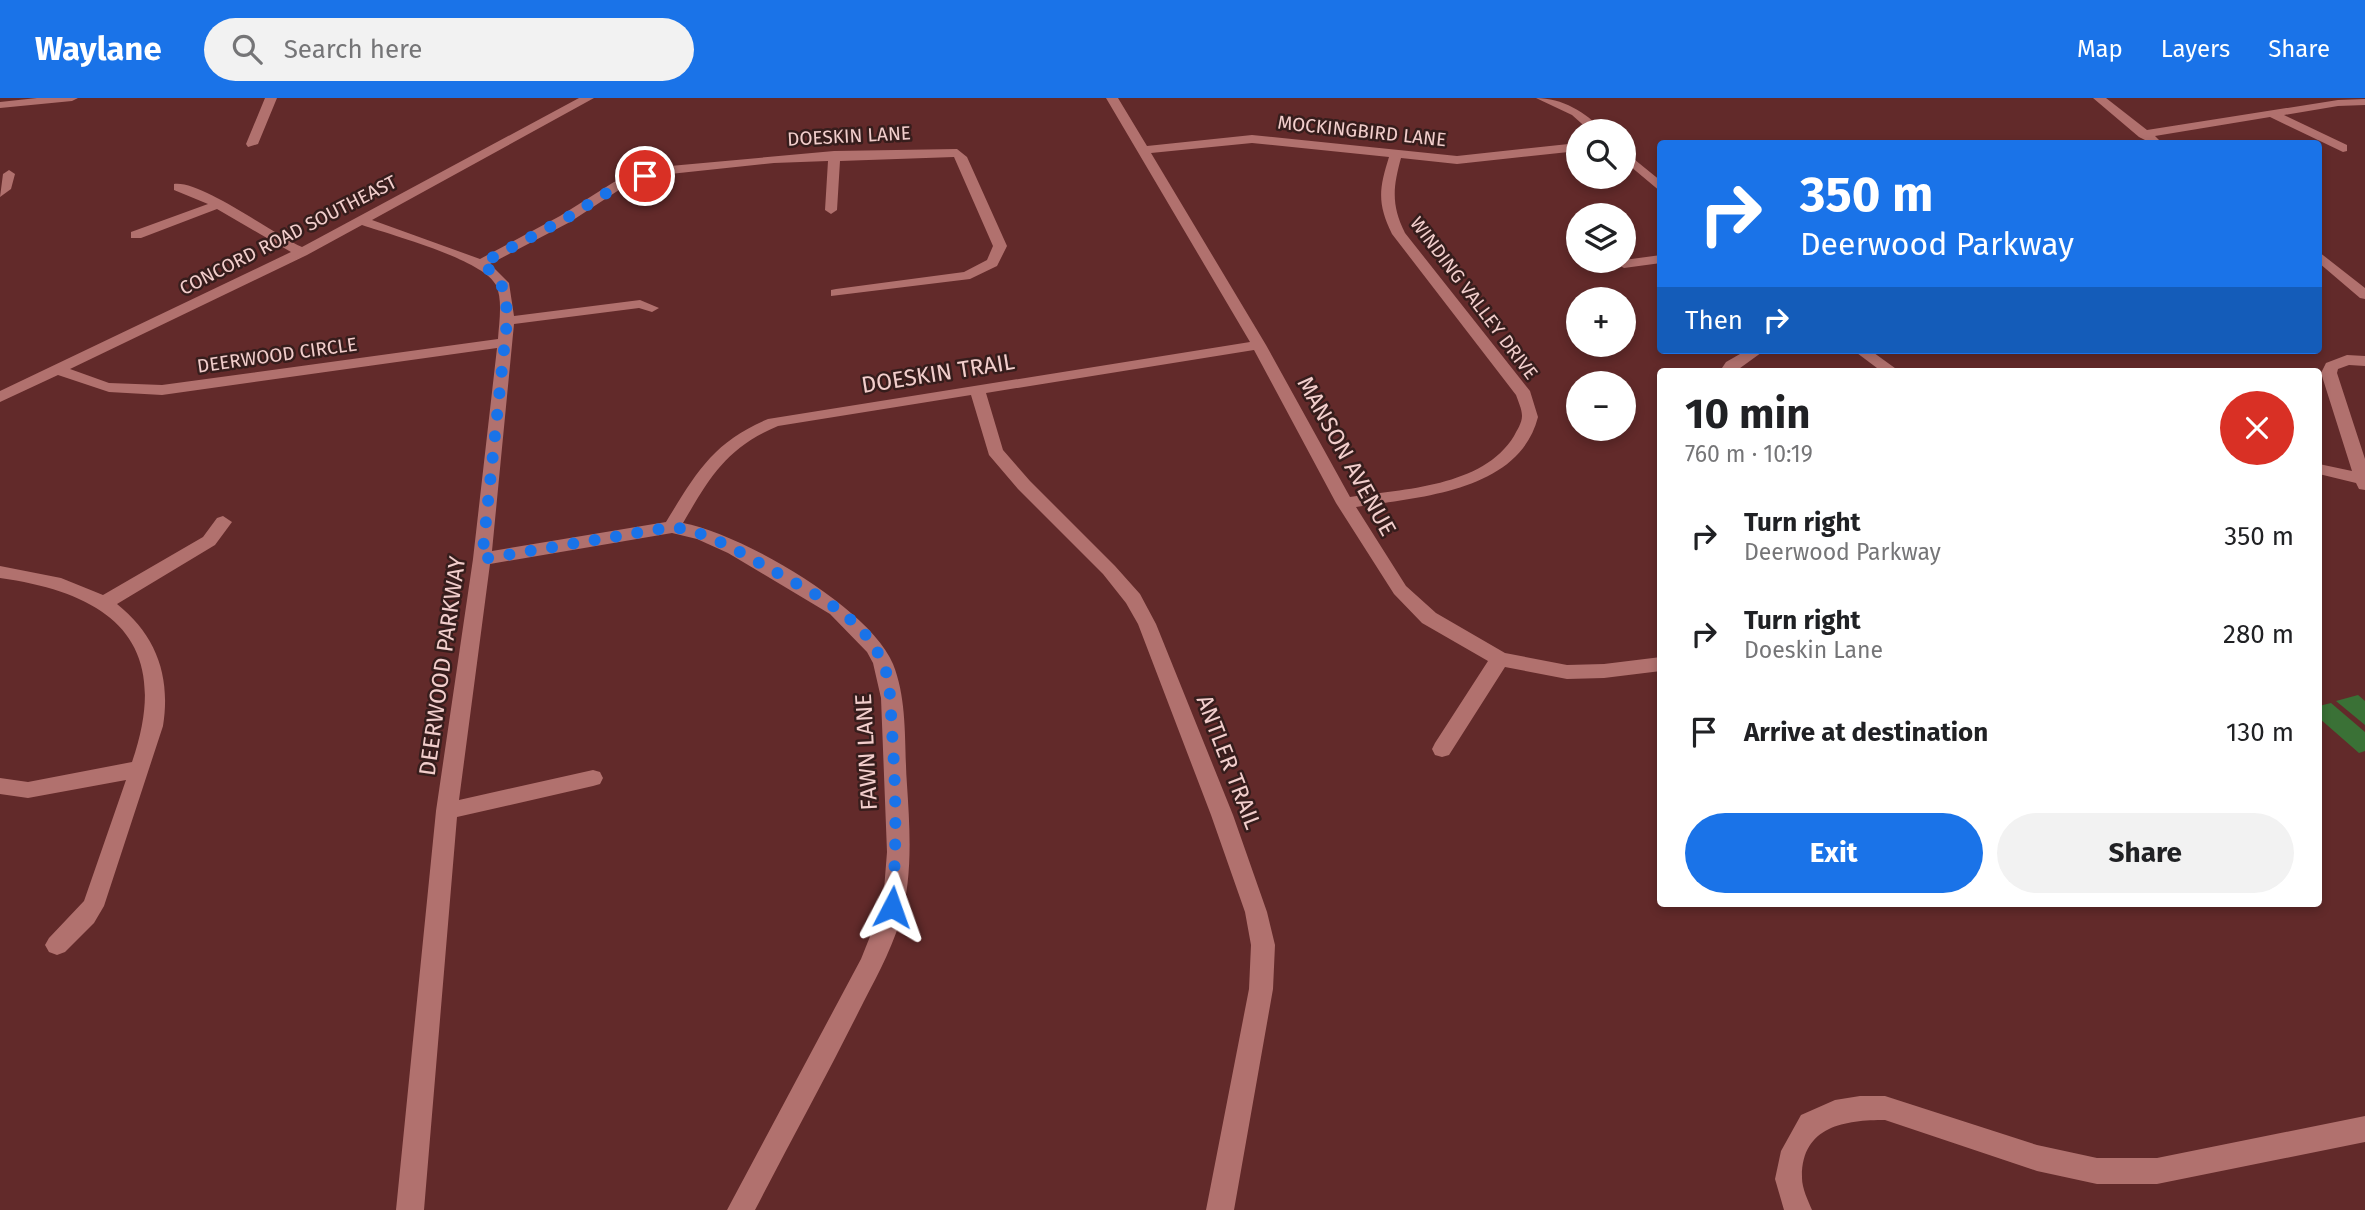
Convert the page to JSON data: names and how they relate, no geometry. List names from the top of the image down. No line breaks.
{"streets":{"street":["MOCKINGBIRD LANE","DOESKIN LANE","CONCORD ROAD SOUTHEAST","WINDING VALLEY DRIVE","DEERWOOD CIRCLE","DOESKIN TRAIL","MANSON AVENUE","DEERWOOD PARKWAY","FAWN LANE","ANTLER TRAIL"]},"crossings":[["MOCKINGBIRD LANE","WINDING VALLEY DRIVE"],["MOCKINGBIRD LANE","MANSON AVENUE"],["DOESKIN LANE","DEERWOOD PARKWAY"],["CONCORD ROAD SOUTHEAST","DEERWOOD CIRCLE"],["WINDING VALLEY DRIVE","MANSON AVENUE"],["DEERWOOD CIRCLE","DEERWOOD PARKWAY"],["DOESKIN TRAIL","MANSON AVENUE"],["DOESKIN TRAIL","FAWN LANE"],["DOESKIN TRAIL","ANTLER TRAIL"],["DEERWOOD PARKWAY","FAWN LANE"]],"page":{"header":"Waylane","search":"Search here","nav":["Map","Layers","Share"],"map_buttons":["+","−"],"turn":["350 m","Deerwood Parkway"],"then":"Then","heading":["10 min","760 m · 10:19"],"list":[{"name":"Turn right","note":"Deerwood Parkway","value":"350 m"},{"name":"Turn right","note":"Doeskin Lane","value":"280 m"},{"name":"Arrive at destination","value":"130 m"}],"buttons":["Exit","Share"]}}
